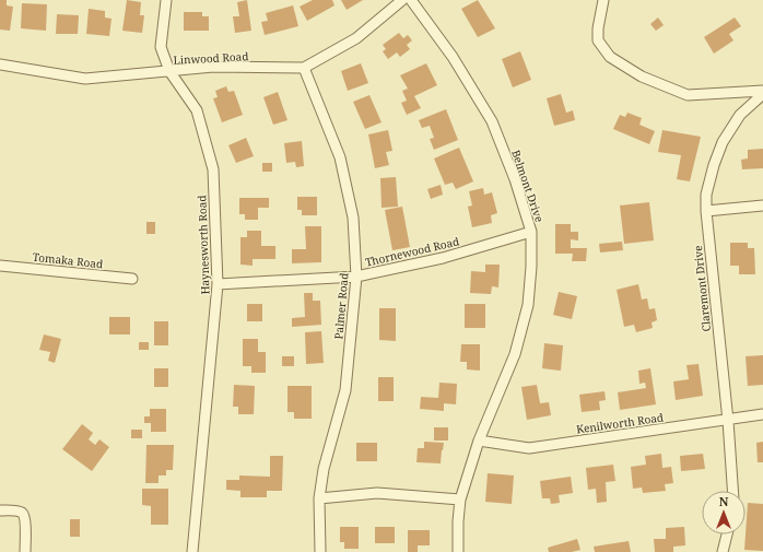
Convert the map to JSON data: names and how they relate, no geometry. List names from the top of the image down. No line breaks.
{"streets":{"street":["Linwood Road","Belmont Drive","Haynesworth Road","Thornewood Road","Tomaka Road","Claremont Drive","Palmer Road","Kenilworth Road"]},"crossings":[["Linwood Road","Haynesworth Road"],["Linwood Road","Palmer Road"],["Belmont Drive","Thornewood Road"],["Belmont Drive","Kenilworth Road"],["Haynesworth Road","Thornewood Road"],["Thornewood Road","Palmer Road"],["Claremont Drive","Kenilworth Road"]],"north":"top"}
